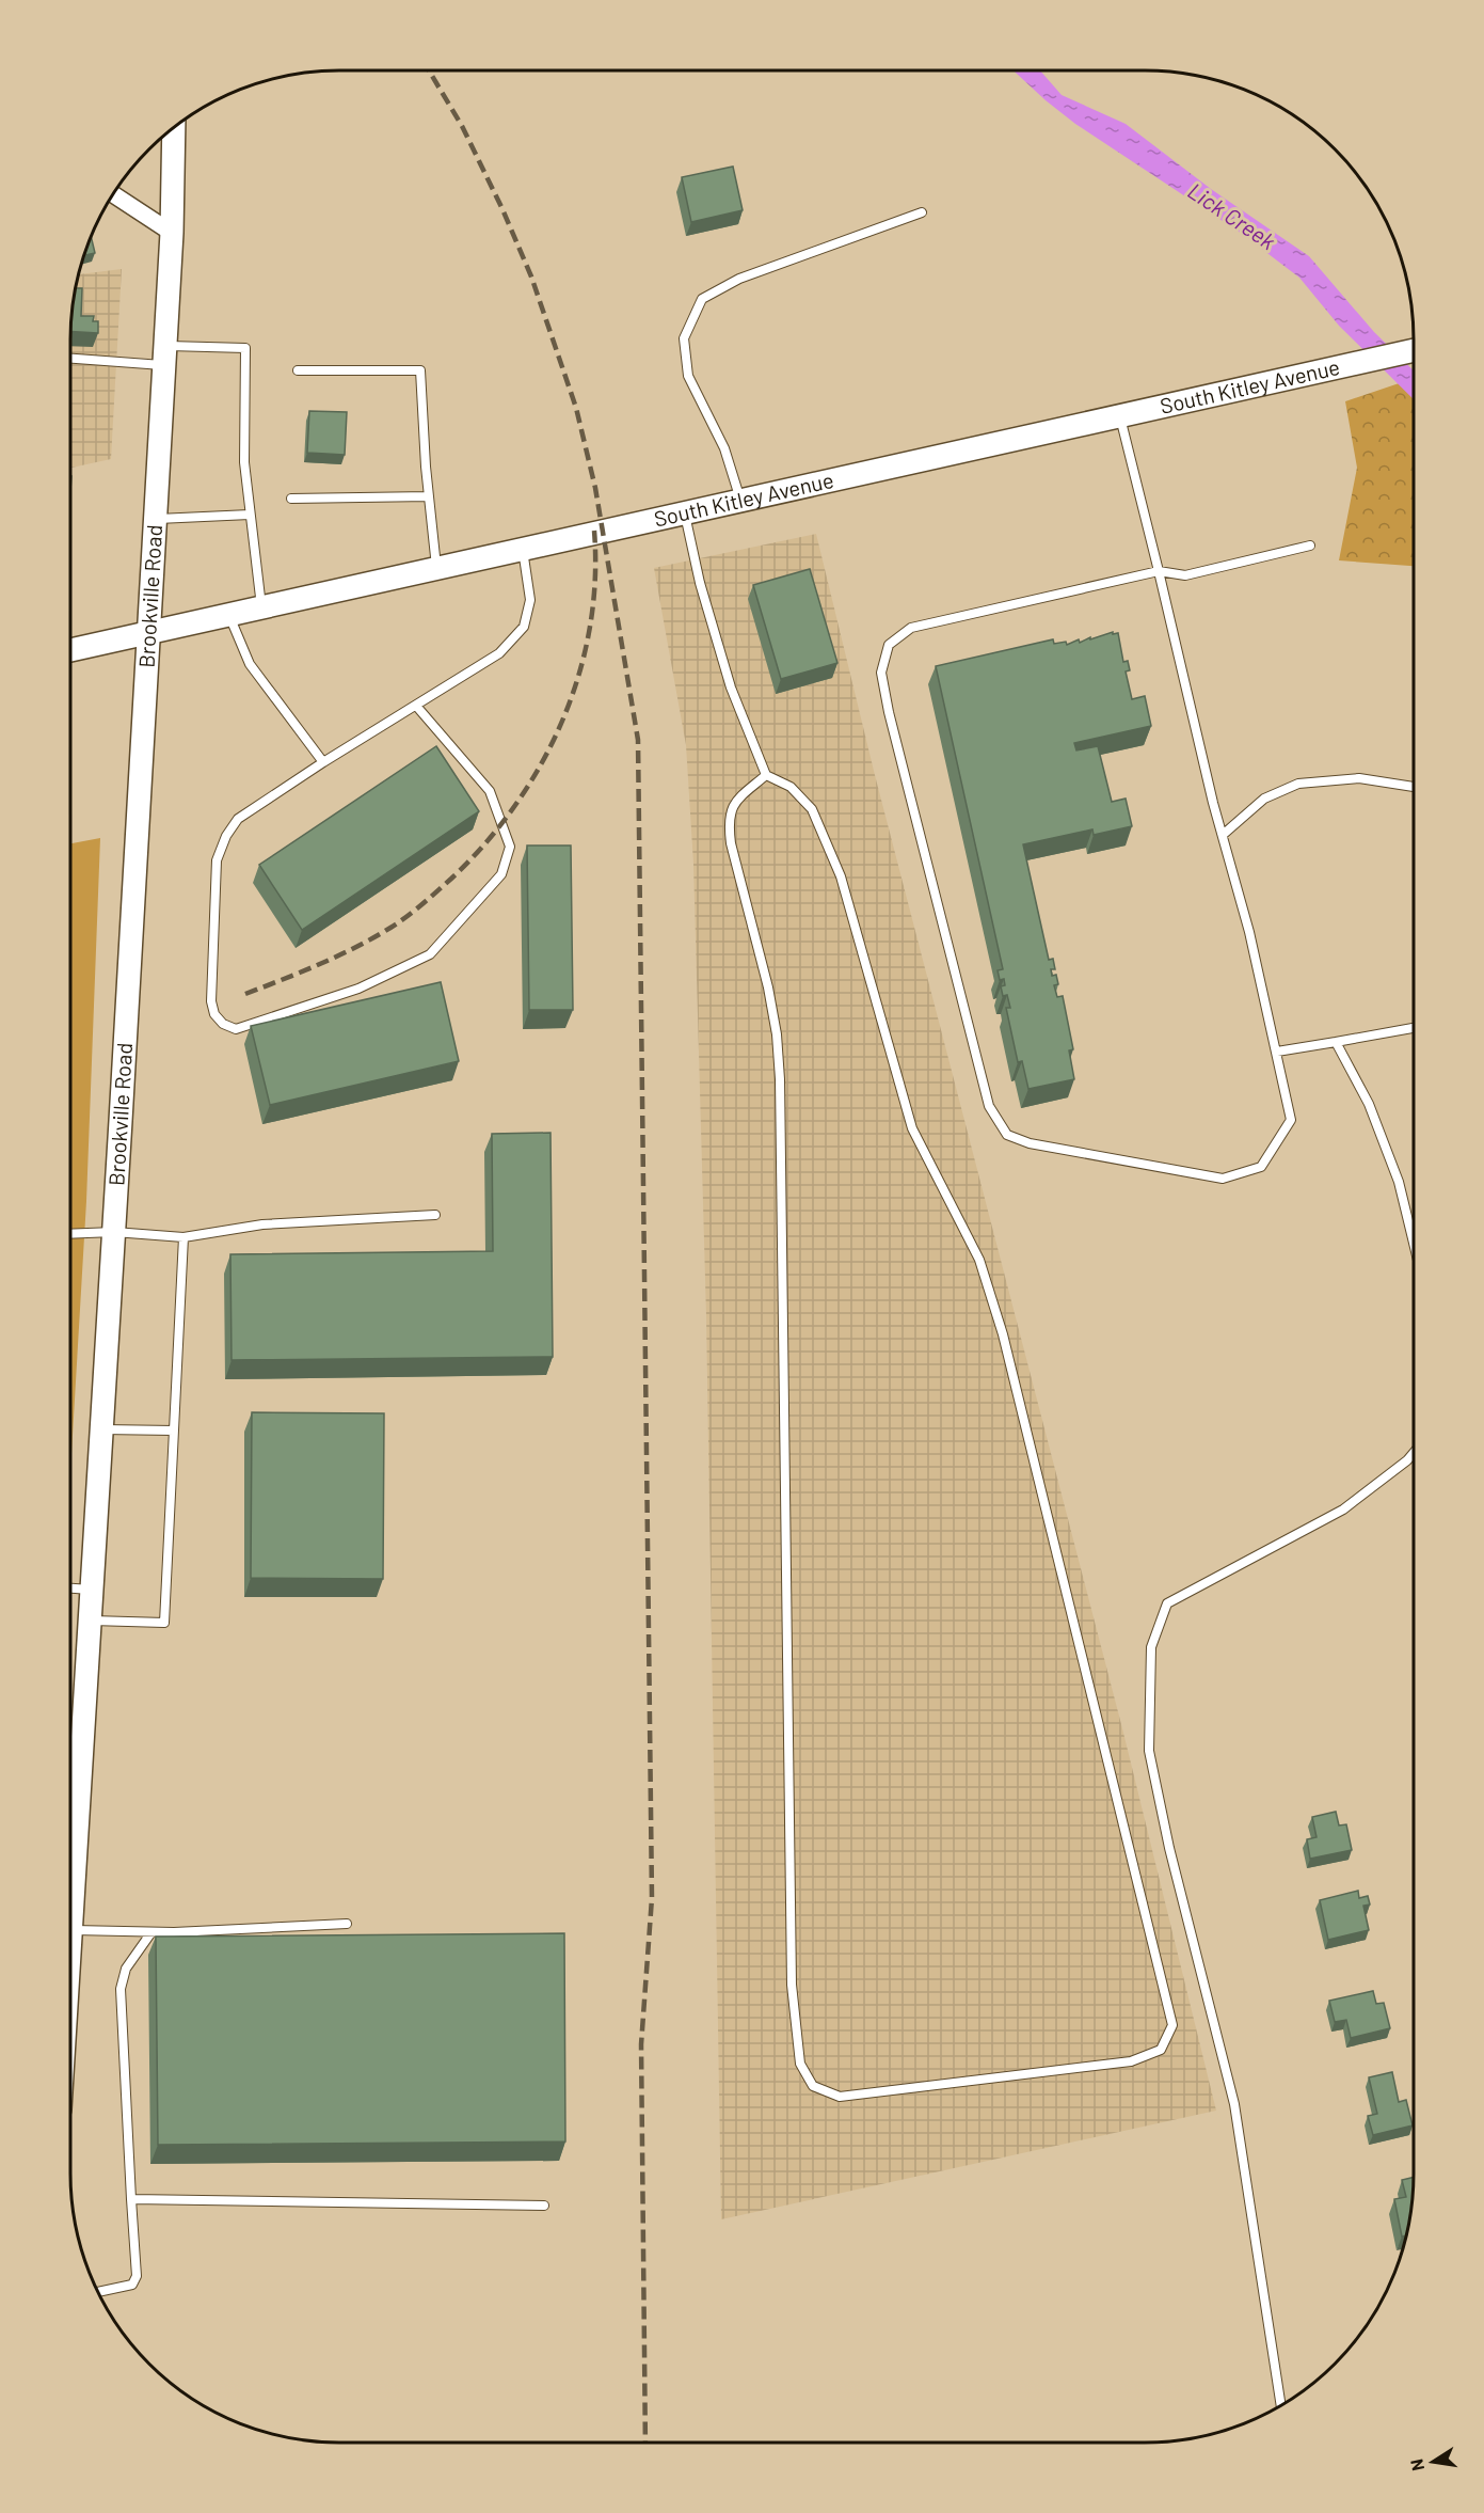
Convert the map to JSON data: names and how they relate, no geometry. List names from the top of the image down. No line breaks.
{"streets":{"main road":["South Kitley Avenue","Brookville Road"]},"crossings":[["South Kitley Avenue","Brookville Road"]],"water":["Lick Creek"],"north":"left"}
